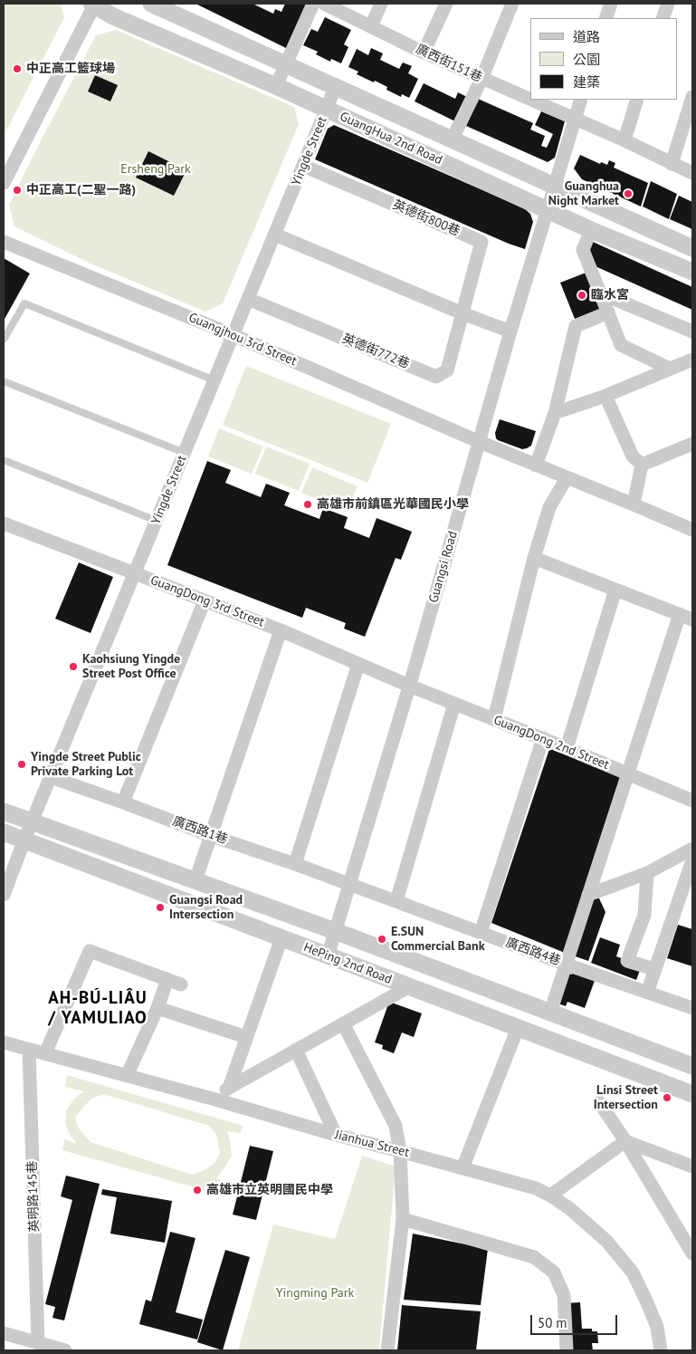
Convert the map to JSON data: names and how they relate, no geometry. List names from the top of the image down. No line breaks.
{"streets":{"street":["廣西街151巷","GuangHua 2nd Road","Yingde Street","英德街800巷","Guangjhou 3rd Street","英德街772巷","Guangsi Road","GuangDong 3rd Street","GuangDong 2nd Street","廣西路1巷","廣西路4巷","HePing 2nd Road","Jianhua Street","英明路145巷"]},"crossings":[["廣西街151巷","Guangsi Road"],["GuangHua 2nd Road","Yingde Street"],["GuangHua 2nd Road","Guangsi Road"],["Yingde Street","英德街800巷"],["Yingde Street","Guangjhou 3rd Street"],["Yingde Street","英德街772巷"],["Yingde Street","GuangDong 3rd Street"],["Yingde Street","廣西路1巷"],["Yingde Street","HePing 2nd Road"],["英德街800巷","英德街772巷"],["Guangjhou 3rd Street","Guangsi Road"],["Guangsi Road","GuangDong 3rd Street"],["Guangsi Road","GuangDong 2nd Street"],["Guangsi Road","廣西路1巷"],["Guangsi Road","廣西路4巷"],["Guangsi Road","HePing 2nd Road"],["GuangDong 3rd Street","GuangDong 2nd Street"],["廣西路1巷","廣西路4巷"],["Jianhua Street","英明路145巷"]],"districts":["AH-BÚ-LIÂU / YAMULIAO"],"parks":["Ersheng Park","Yingming Park"],"places":["中正高工籃球場","中正高工(二聖一路)","Guanghua Night Market","臨水宮","高雄市前鎮區光華國民小學","Kaohsiung Yingde Street Post Office","Yingde Street Public Private Parking Lot","Guangsi Road Intersection","E.SUN Commercial Bank","Linsi Street Intersection","高雄市立英明國民中學"],"legend":["道路","公園","建築"],"scale_bar":"50 m"}
